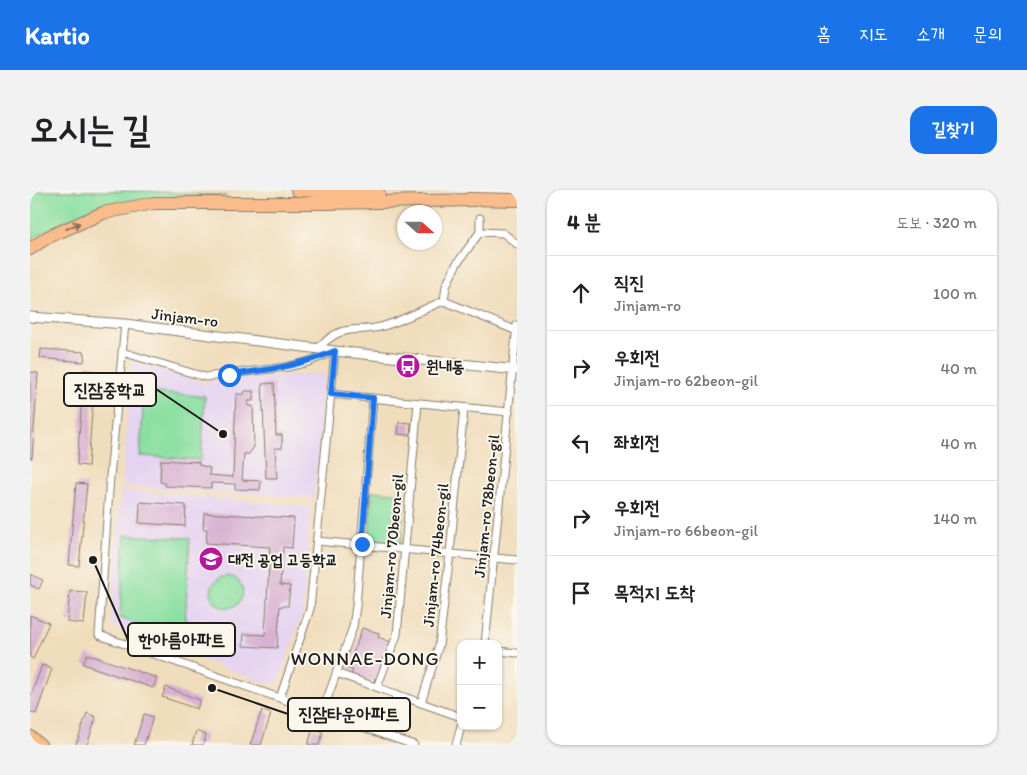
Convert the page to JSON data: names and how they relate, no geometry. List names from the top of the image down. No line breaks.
{"streets":{"street":["Jinjam-ro","Jinjam-ro 78beon-gil","Jinjam-ro 70beon-gil","Jinjam-ro 74beon-gil"]},"crossings":[["Jinjam-ro","Jinjam-ro 78beon-gil"]],"districts":["WONNAE-DONG"],"places":{"bus stop":["원내동"],"other":["진잠중학교","한아름아파트","진잠타운아파트"],"school or university":["대전 공업 고등학교"]},"north":"right","page":{"header":"Kartio","nav":["홈","지도","소개","문의"],"buttons":"길찾기","title":"오시는 길","heading":["4 분","도보 · 320 m"],"list":[["직진","Jinjam-ro","100 m"],["우회전","Jinjam-ro 62beon-gil","40 m"],["좌회전","40 m"],["우회전","Jinjam-ro 66beon-gil","140 m"],"목적지 도착"],"map_buttons":["+","−"]}}
